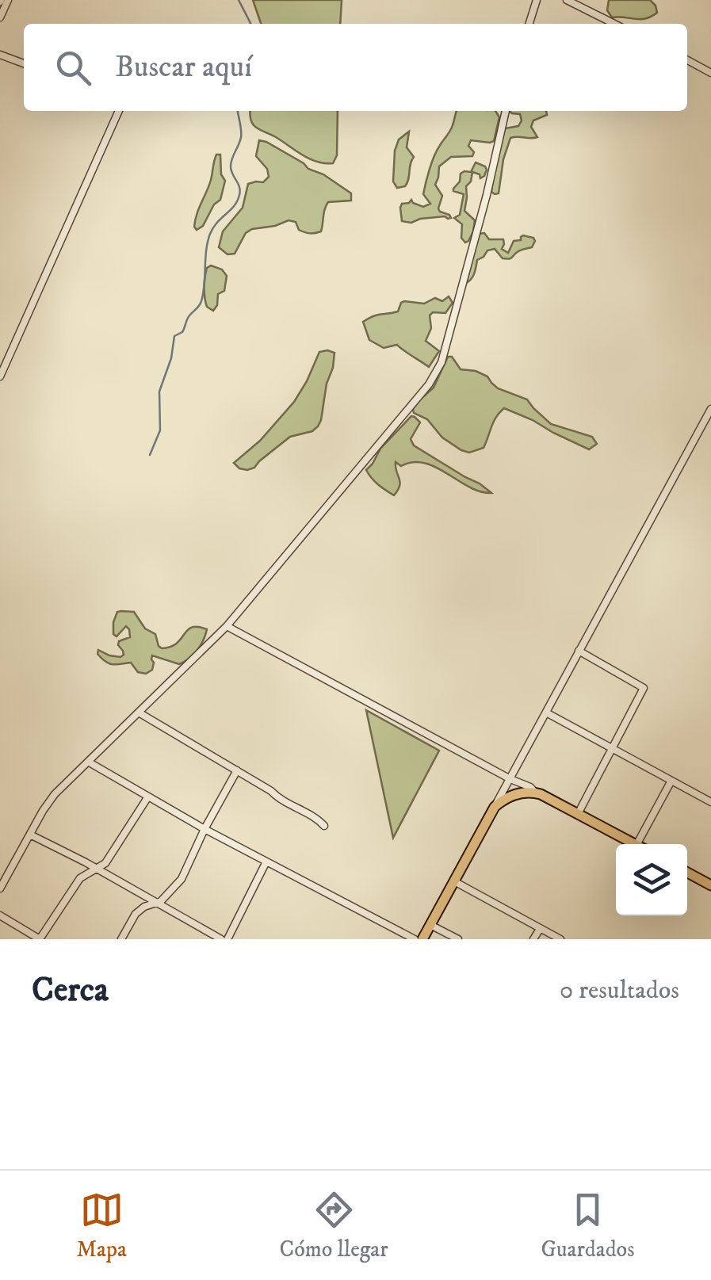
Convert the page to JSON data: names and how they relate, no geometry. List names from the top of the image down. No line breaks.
{"page":{"search":"Buscar aquí","heading":["Cerca","0 resultados"],"nav":["Mapa","Cómo llegar","Guardados"]}}
